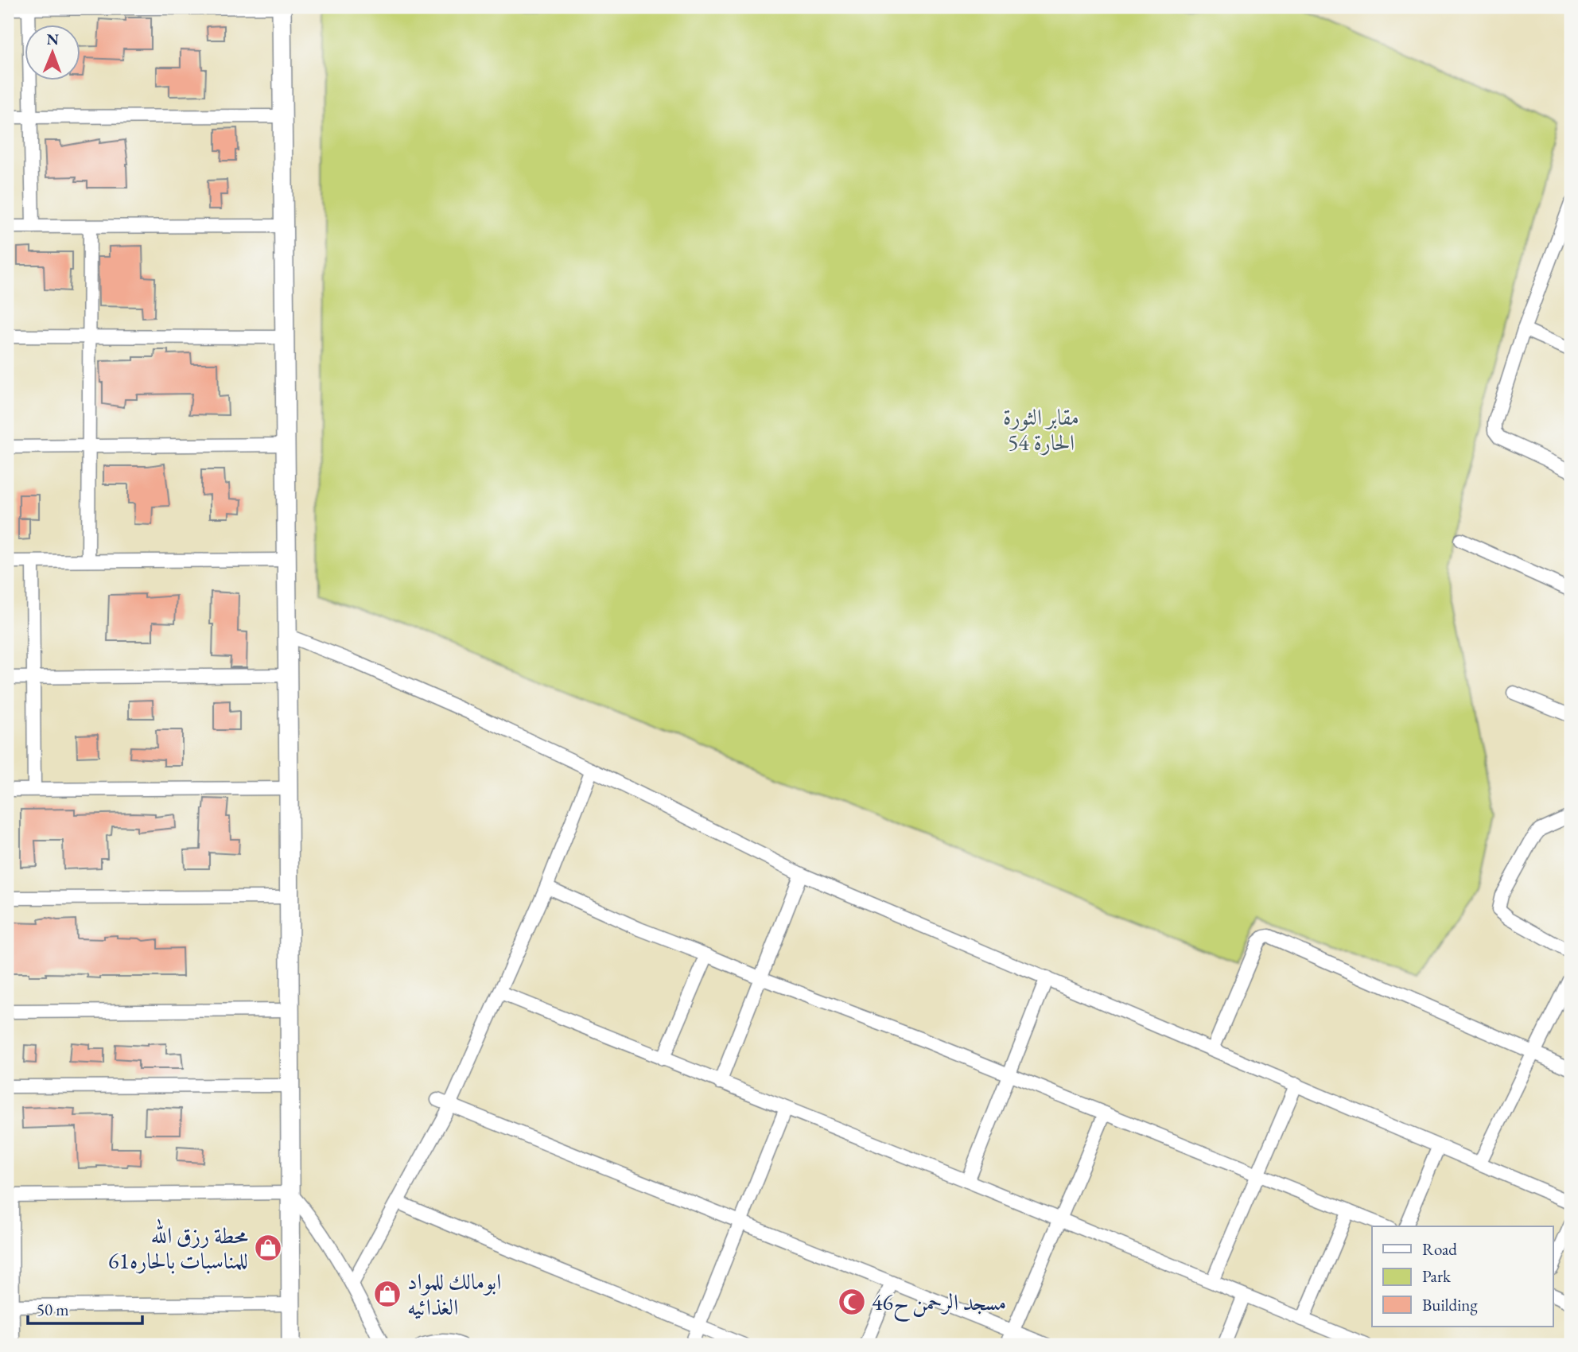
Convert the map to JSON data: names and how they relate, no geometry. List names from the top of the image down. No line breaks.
{"parks":["مقابر الثورة الحارة 54"],"places":{"shop":["محطة رزق الله للمناسبات بالحاره61","ابومالك للمواد الغذائيه"],"mosque":["مسجد الرحمن ح46"]},"legend":["Road","Park","Building"],"scale_bar":"50 m","north":"top"}
